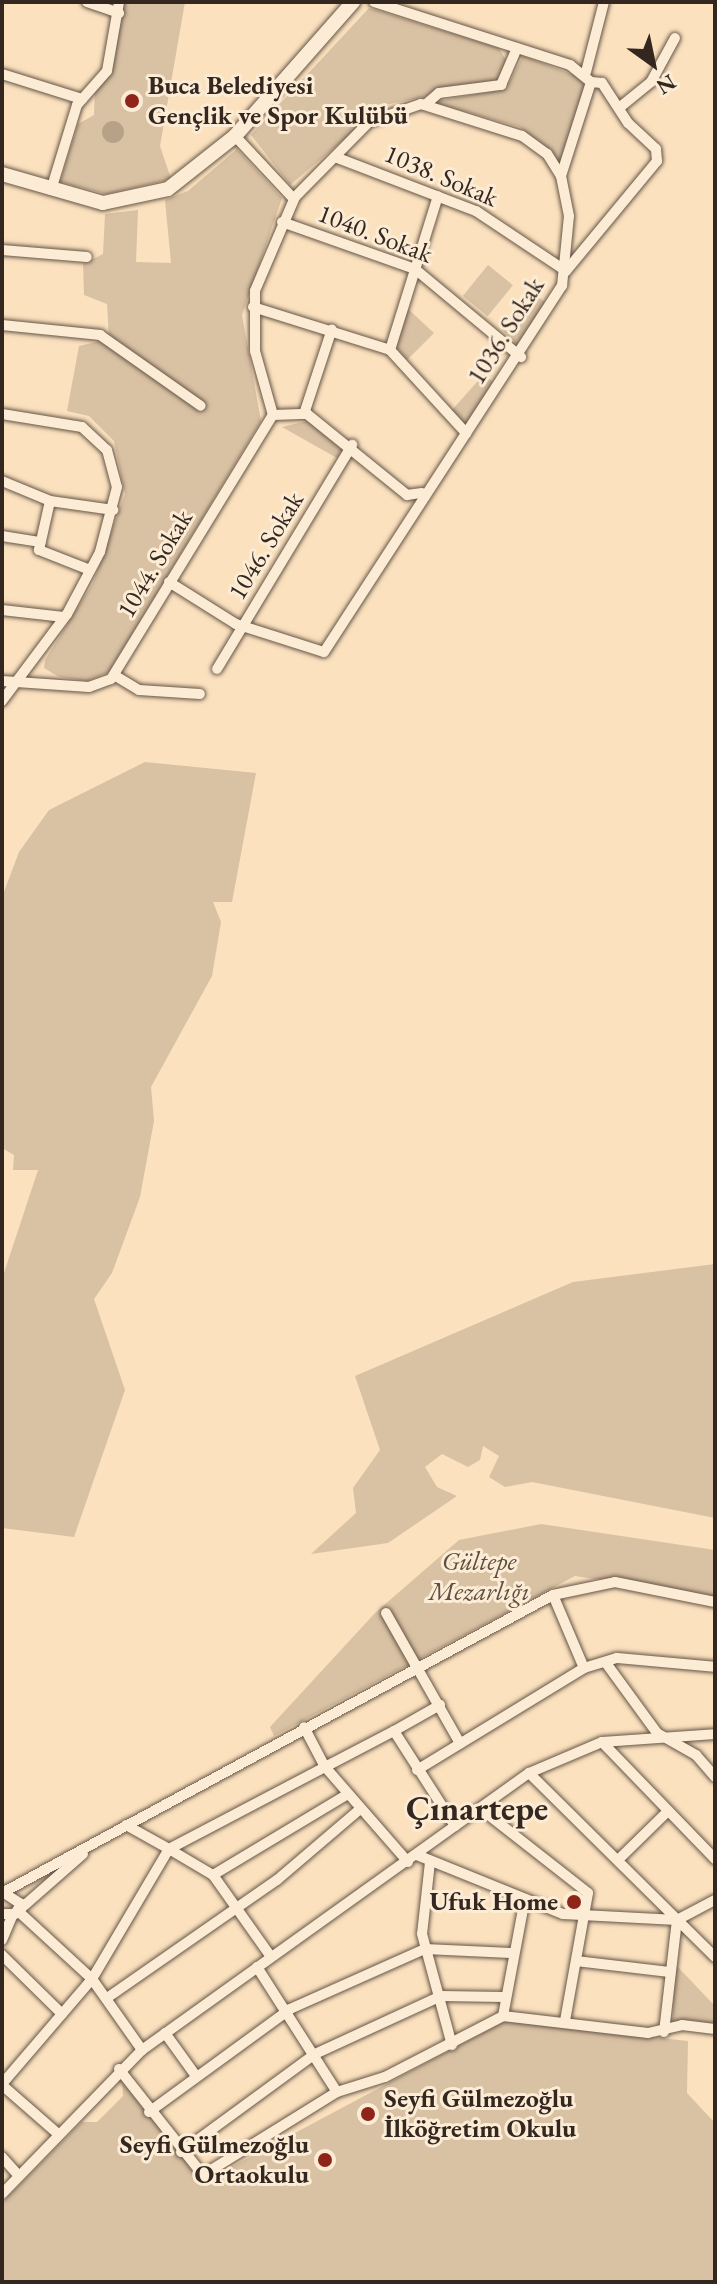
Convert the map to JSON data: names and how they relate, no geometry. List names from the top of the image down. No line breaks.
{"streets":{"street":["1038. Sokak","1040. Sokak","1036. Sokak","1046. Sokak","1044. Sokak"]},"crossings":[["1038. Sokak","1036. Sokak"],["1040. Sokak","1036. Sokak"],["1036. Sokak","1046. Sokak"],["1036. Sokak","1044. Sokak"]],"districts":["Çınartepe"],"parks":["Gültepe Mezarlığı"],"places":["Buca Belediyesi Gençlik ve Spor Kulübü","Ufuk Home","Seyfi Gülmezoğlu İlköğretim Okulu","Seyfi Gülmezoğlu Ortaokulu"],"north":"bottom right"}
